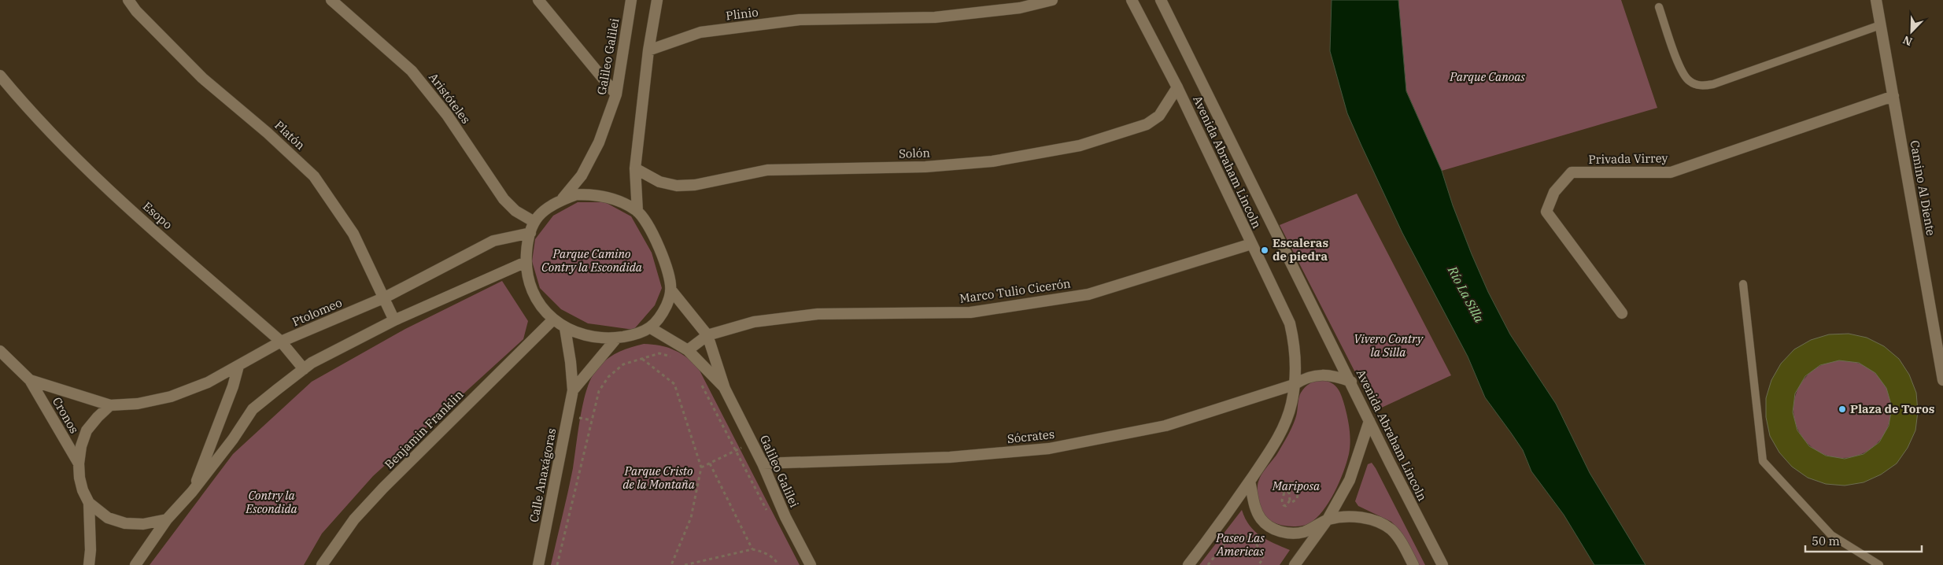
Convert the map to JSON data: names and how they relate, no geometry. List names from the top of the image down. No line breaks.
{"streets":{"street":["Plinio","Galileo Galilei","Aristóteles","Platón","Solón","Privada Virrey","Avenida Abraham Lincoln","Camino Al Diente","Esopo","Marco Tulio Cicerón","Ptolomeo","Cronos","Benjamin Franklin","Sócrates","Calle Anaxágoras"]},"crossings":[["Galileo Galilei","Marco Tulio Cicerón"],["Galileo Galilei","Sócrates"],["Platón","Ptolomeo"],["Solón","Avenida Abraham Lincoln"],["Privada Virrey","Camino Al Diente"],["Avenida Abraham Lincoln","Marco Tulio Cicerón"],["Avenida Abraham Lincoln","Sócrates"],["Esopo","Ptolomeo"],["Ptolomeo","Cronos"]],"water":["Río La Silla"],"parks":["Parque Canoas","Parque Camino Contry la Escondida","Vivero Contry la Silla","Parque Cristo de la Montaña","Mariposa","Contry la Escondida","Paseo Las Americas"],"places":["Escaleras de piedra","Plaza de Toros"],"scale_bar":"50 m","north":"bottom left"}
